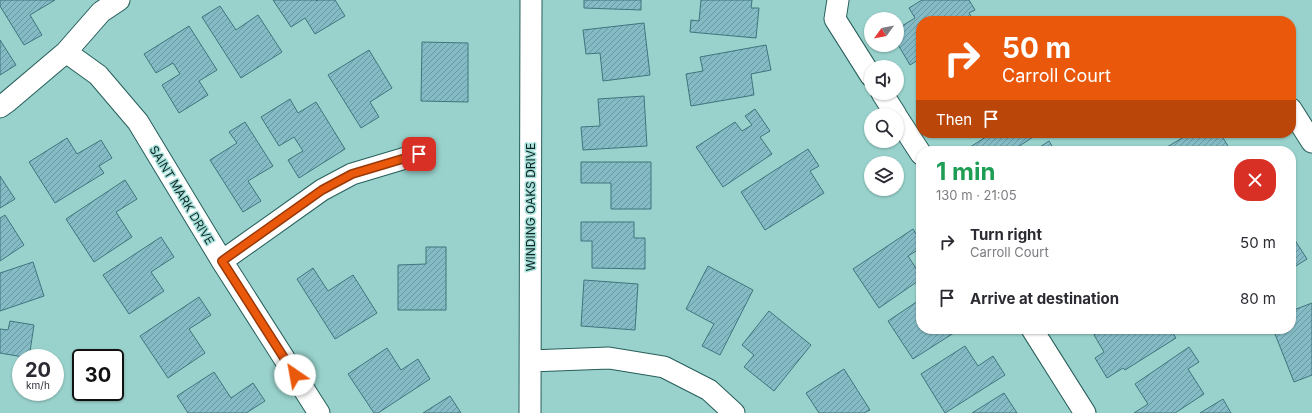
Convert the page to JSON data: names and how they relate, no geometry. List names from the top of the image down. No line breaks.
{"streets":{"street":["SAINT MARK DRIVE","WINDING OAKS DRIVE"]},"north":"bottom left","page":{"turn":["50 m","Carroll Court"],"then":"Then","heading":["1 min","130 m · 21:05"],"list":[{"name":"Turn right","note":"Carroll Court","value":"50 m"},{"name":"Arrive at destination","value":"80 m"}],"speed":"20 km/h","limit":"30"}}
